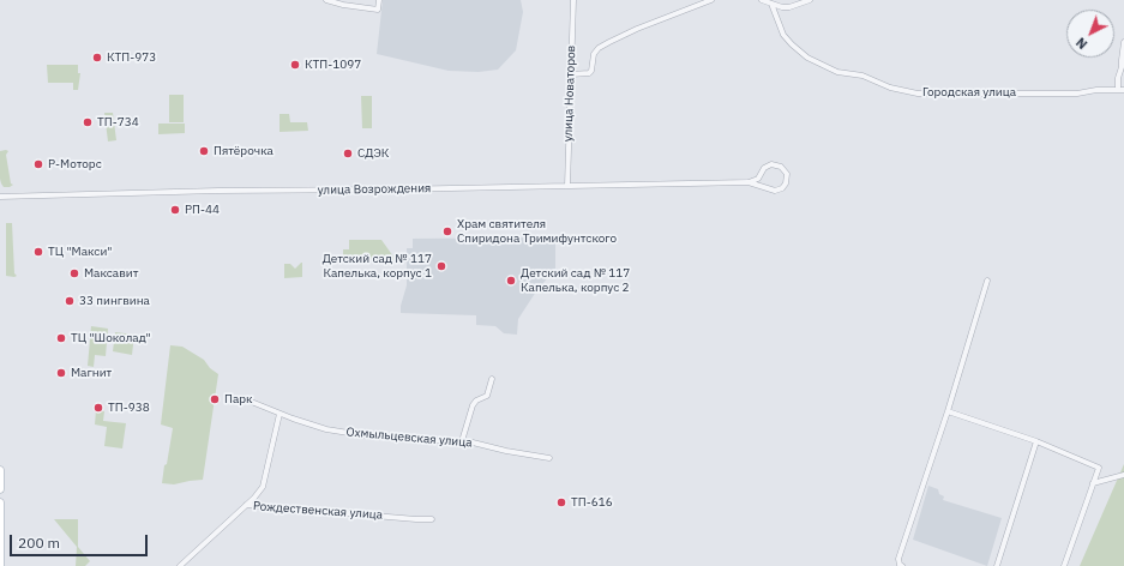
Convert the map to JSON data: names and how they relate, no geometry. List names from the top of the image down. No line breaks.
{"streets":{"street":["Городская улица","улица Новаторов","улица Возрождения","Охмыльцевская улица","Рождественская улица"]},"crossings":[["улица Новаторов","улица Возрождения"],["Охмыльцевская улица","Рождественская улица"]],"places":["КТП-973","КТП-1097","ТП-734","Пятёрочка","СДЭК","Р-Моторс","РП-44","Храм святителя Спиридона Тримифунтского","ТЦ \"Макси\"","Детский сад № 117 Капелька, корпус 1","Максавит","Детский сад № 117 Капелька, корпус 2","33 пингвина","ТЦ \"Шоколад\"","Магнит","Парк","ТП-938","ТП-616"],"scale_bar":"200 m","north":"bottom left"}
